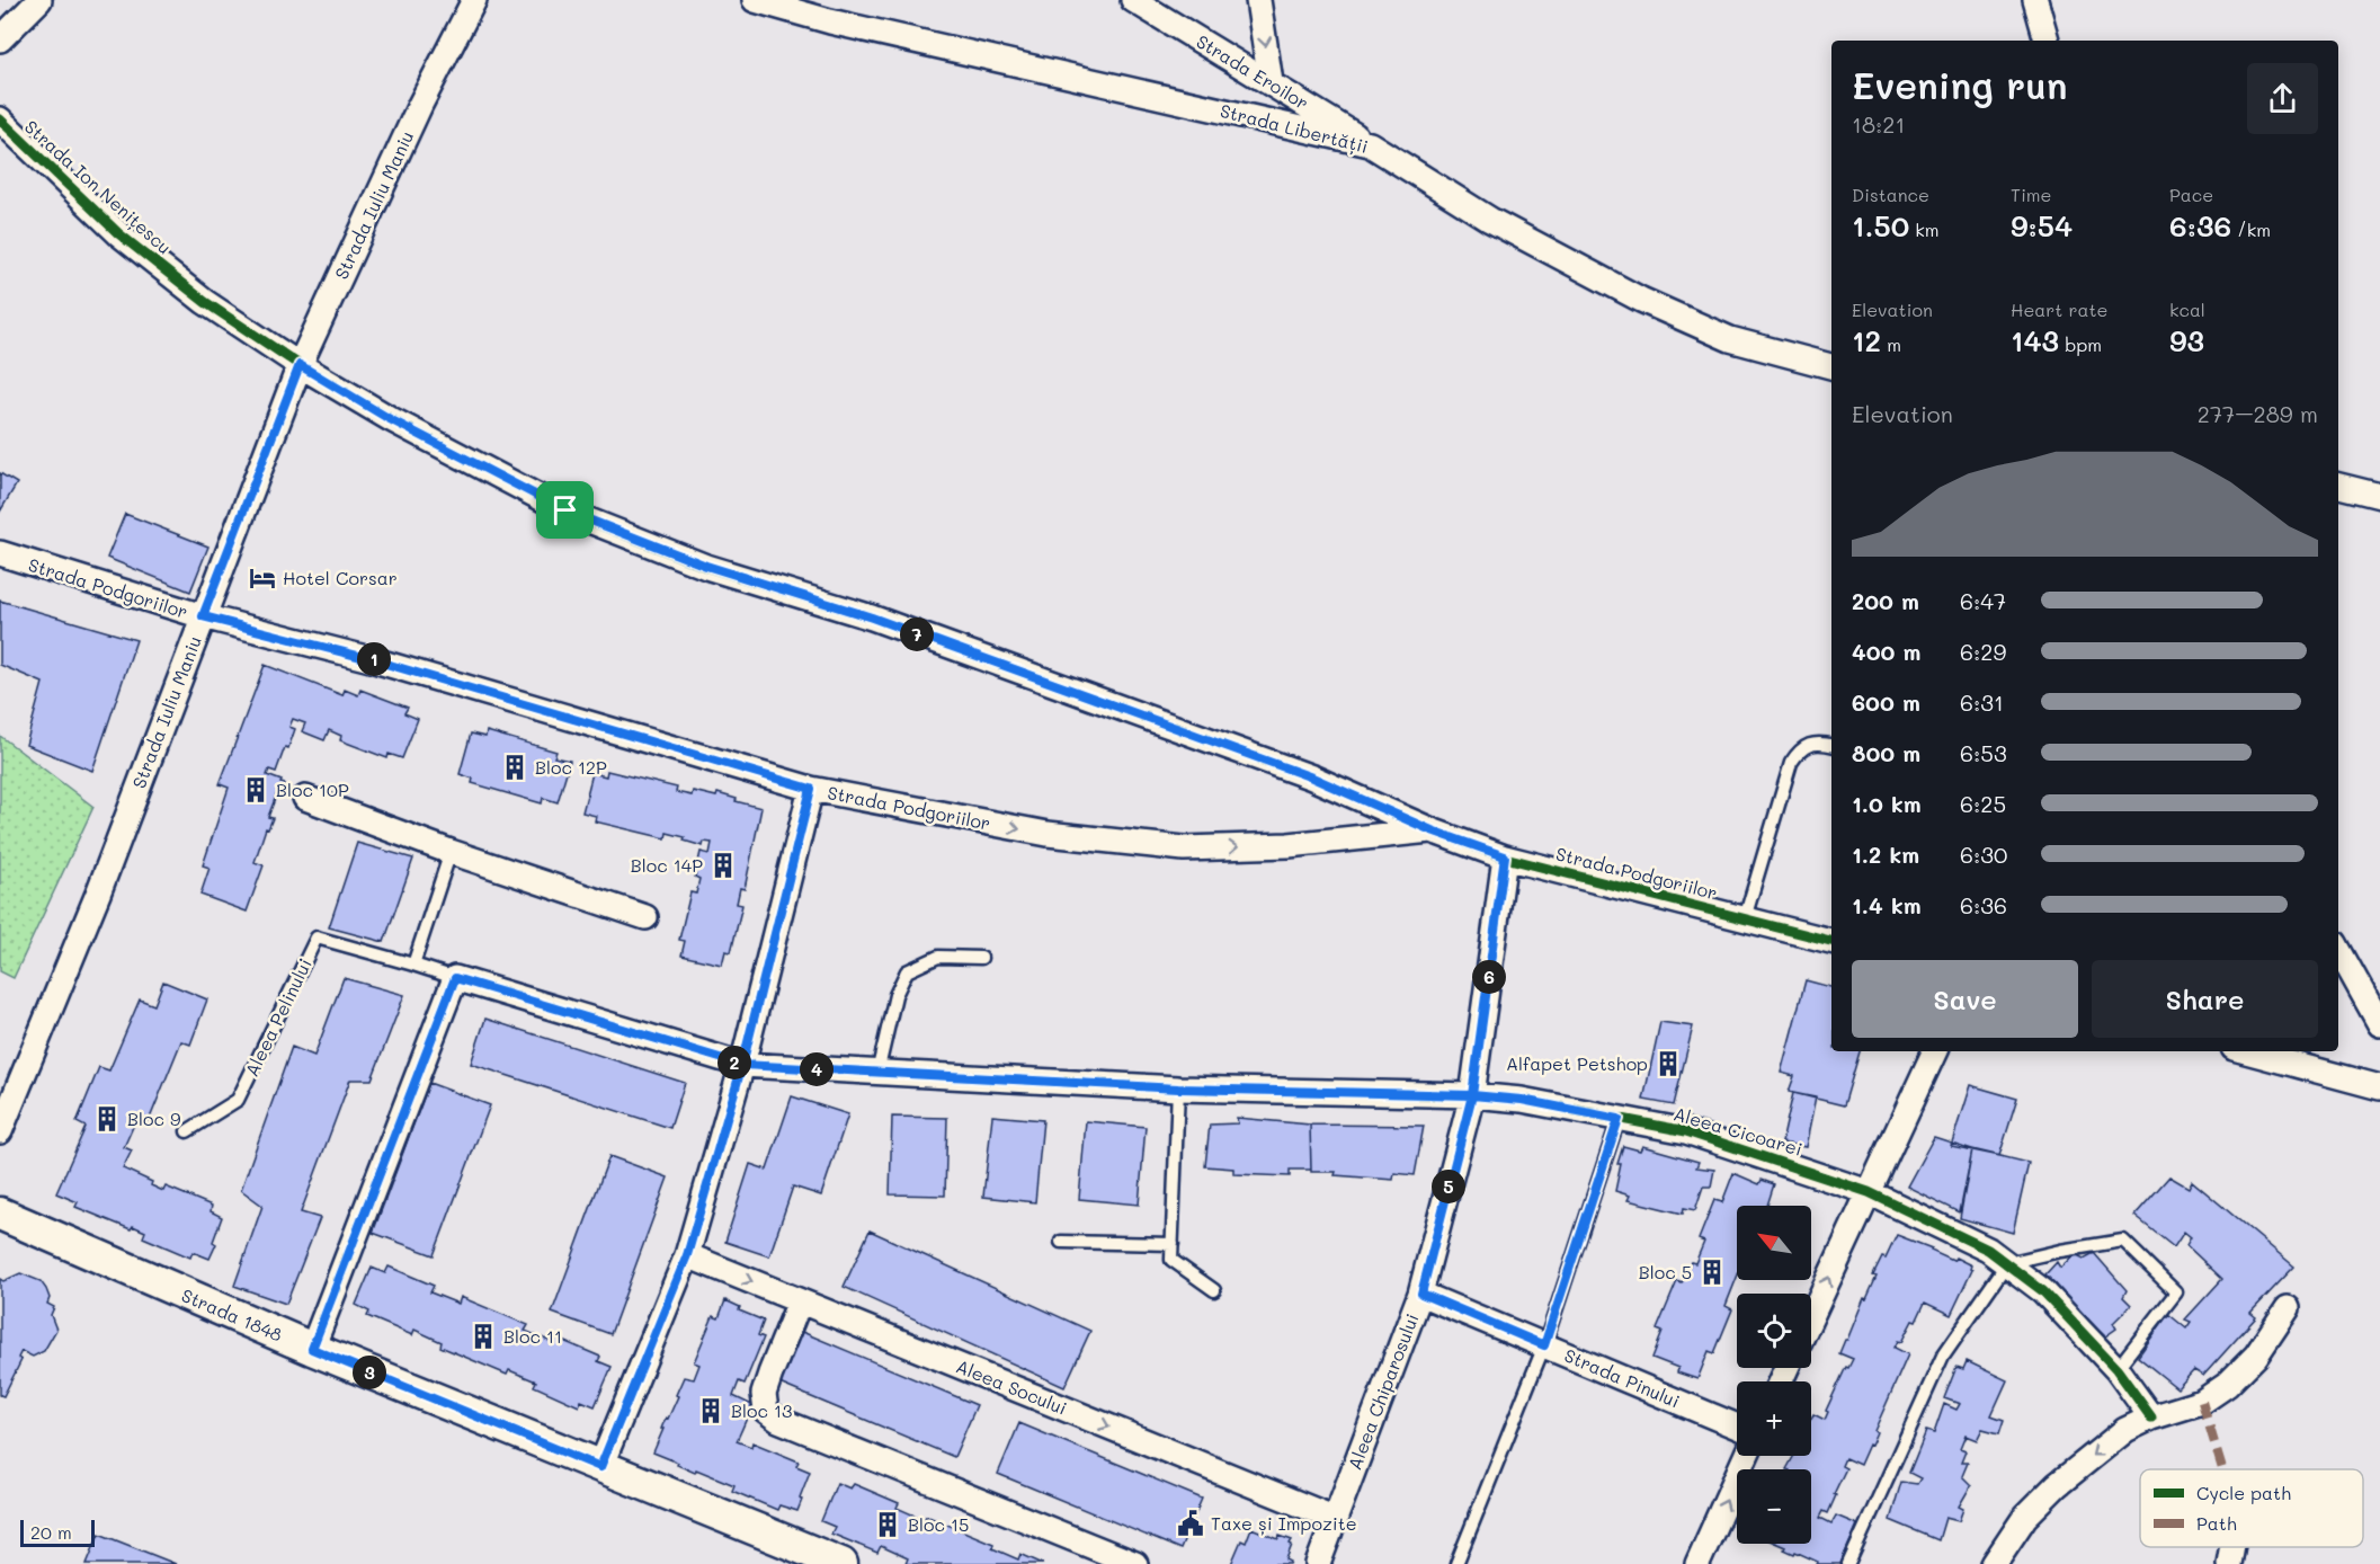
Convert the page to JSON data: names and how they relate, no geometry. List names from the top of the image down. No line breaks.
{"streets":{"main road":["Strada 1848"],"street":["Strada Eroilor","Strada Libertății","Strada Ion Nenițescu","Strada Iuliu Maniu","Strada Podgoriilor","Aleea Pelinului","Aleea Cicoarei","Strada Pinului","Aleea Socului","Aleea Chiparosului"]},"crossings":[["Strada Eroilor","Strada Libertății"],["Strada Ion Nenițescu","Strada Iuliu Maniu"],["Strada Ion Nenițescu","Strada Podgoriilor"],["Strada Iuliu Maniu","Strada Podgoriilor"],["Strada Podgoriilor","Aleea Chiparosului"],["Aleea Pelinului","Aleea Cicoarei"],["Aleea Cicoarei","Aleea Chiparosului"],["Strada Pinului","Aleea Chiparosului"],["Aleea Socului","Aleea Chiparosului"]],"one_way":["Aleea Socului"],"places":{"hotel":["Hotel Corsar"],"building":["Bloc 12P","Bloc 10P","Bloc 14P","Alfapet Petshop","Bloc 9","Bloc 5","Bloc 11","Bloc 13","Bloc 15"],"public building":["Taxe și Impozite"]},"legend":["Cycle path","Path"],"scale_bar":"20 m","north":"top left","page":{"heading":["Evening run","18:21"],"stats":[["Distance","1.50 km"],["Time","9:54"],["Pace","6:36 /km"],["Elevation","12 m"],["Heart rate","143 bpm"],["kcal","93"]],"chart":["Elevation","277–289 m"],"list":[{"name":"200 m","note":"6:47"},{"name":"400 m","note":"6:29"},{"name":"600 m","note":"6:31"},{"name":"800 m","note":"6:53"},{"name":"1.0 km","note":"6:25"},{"name":"1.2 km","note":"6:30"},{"name":"1.4 km","note":"6:36"}],"pins":["7","1","6","2","4","5","3"],"buttons":["Save","Share"],"map_buttons":["+","−"],"scale":"20 m"}}
